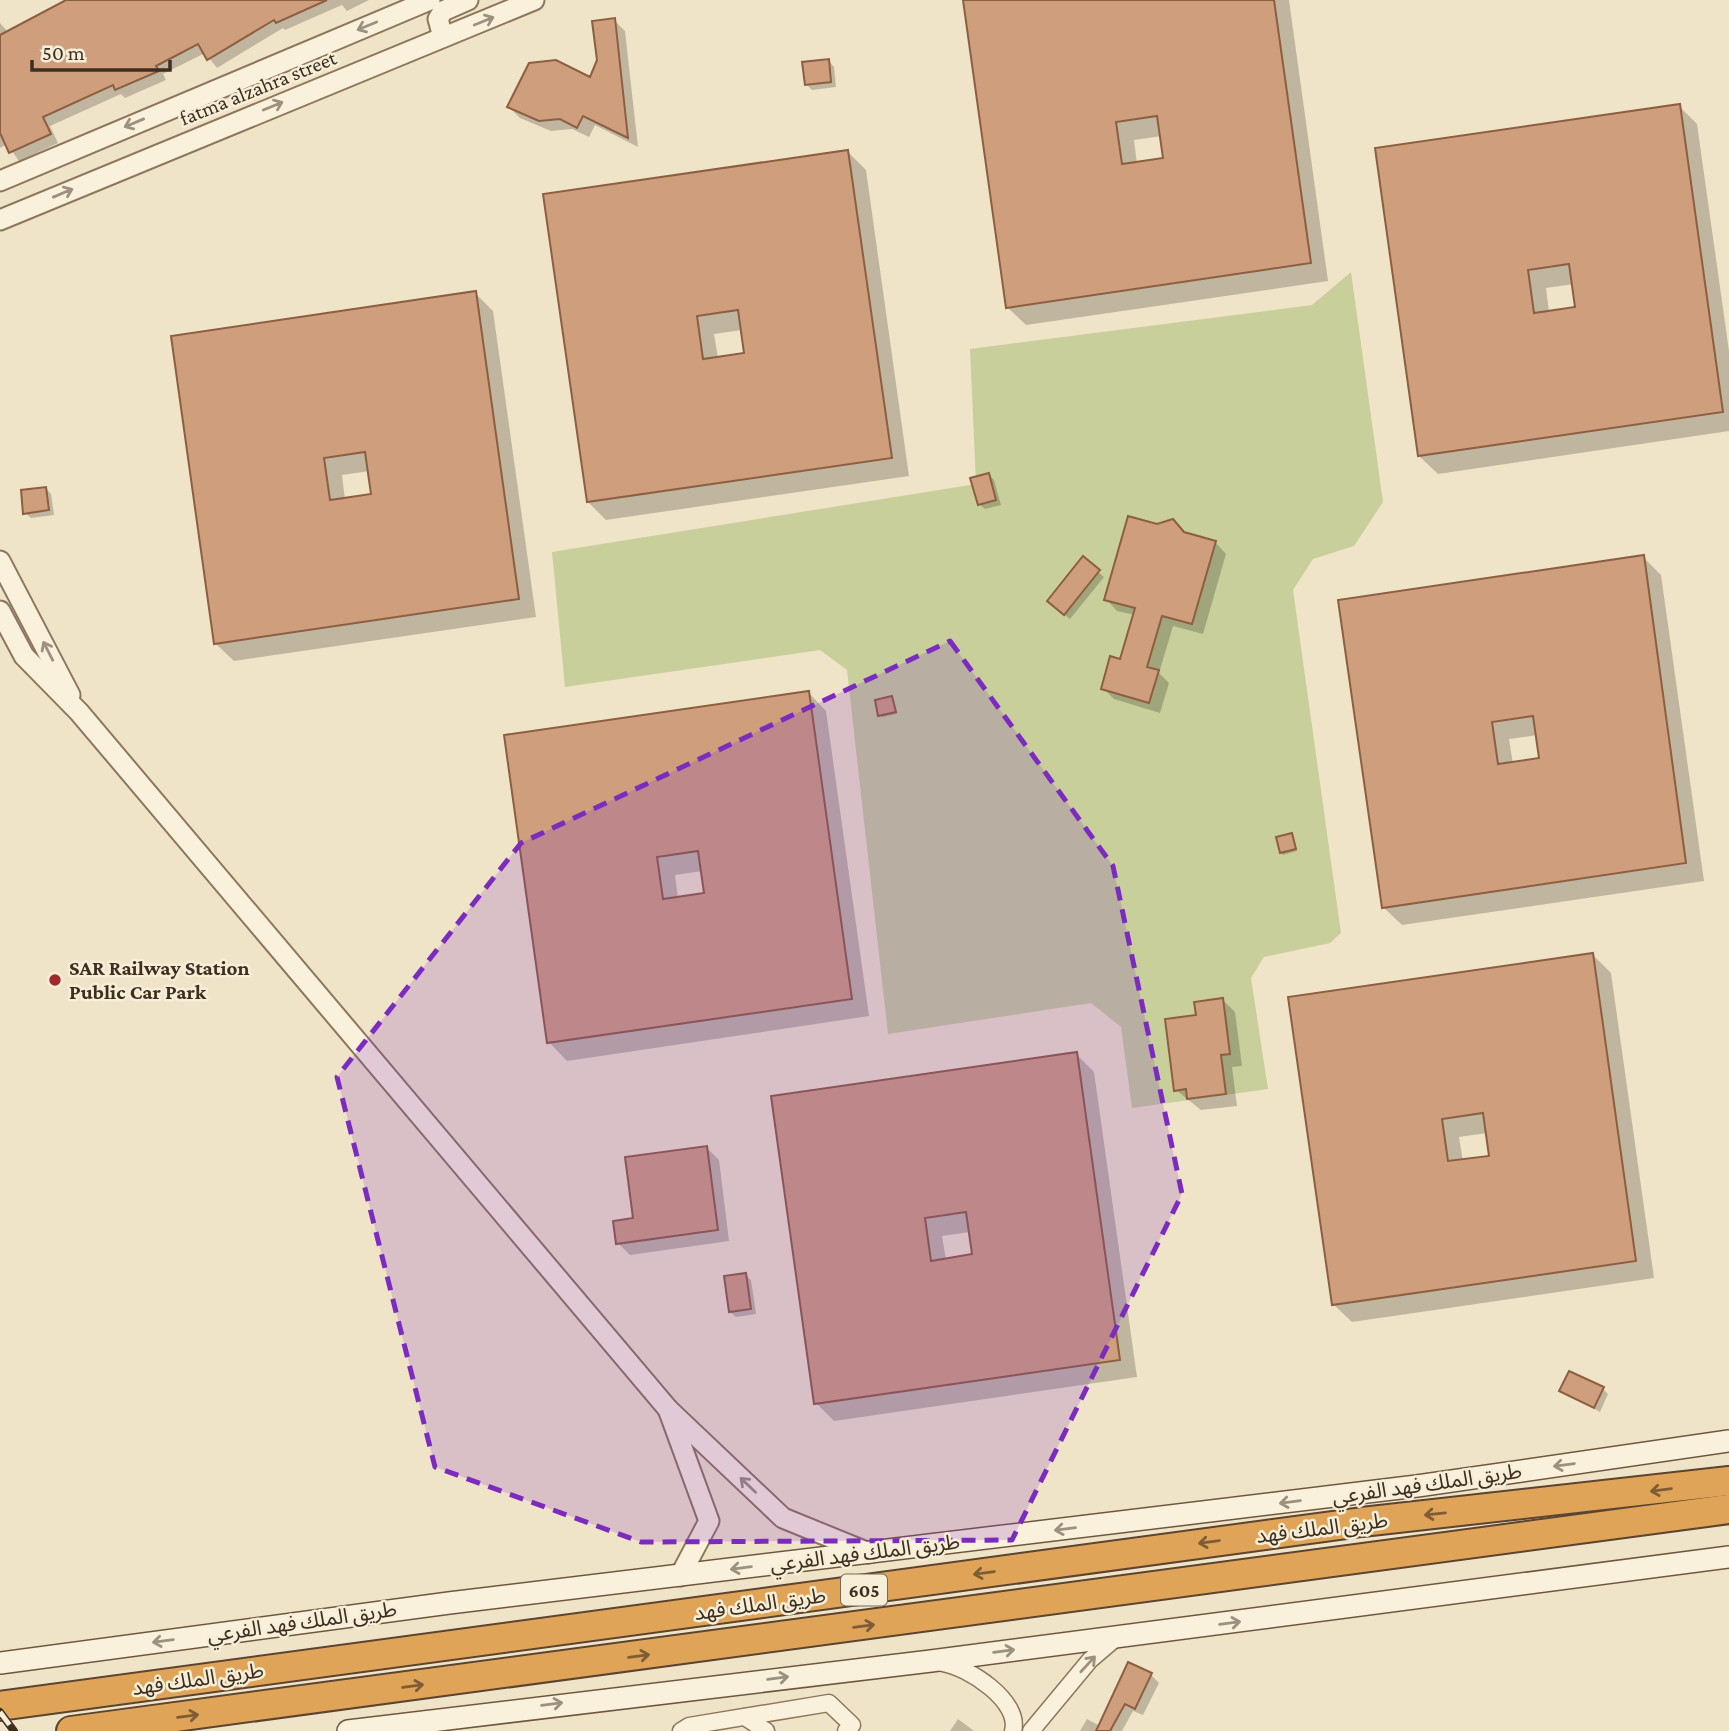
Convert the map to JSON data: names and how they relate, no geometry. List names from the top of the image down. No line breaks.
{"streets":{"highway":["طريق الملك فهد","605"],"main road":["طريق الملك فهد الفرعي"],"street":["fatma alzahra street"]},"places":["SAR Railway Station Public Car Park"],"scale_bar":"50 m"}
